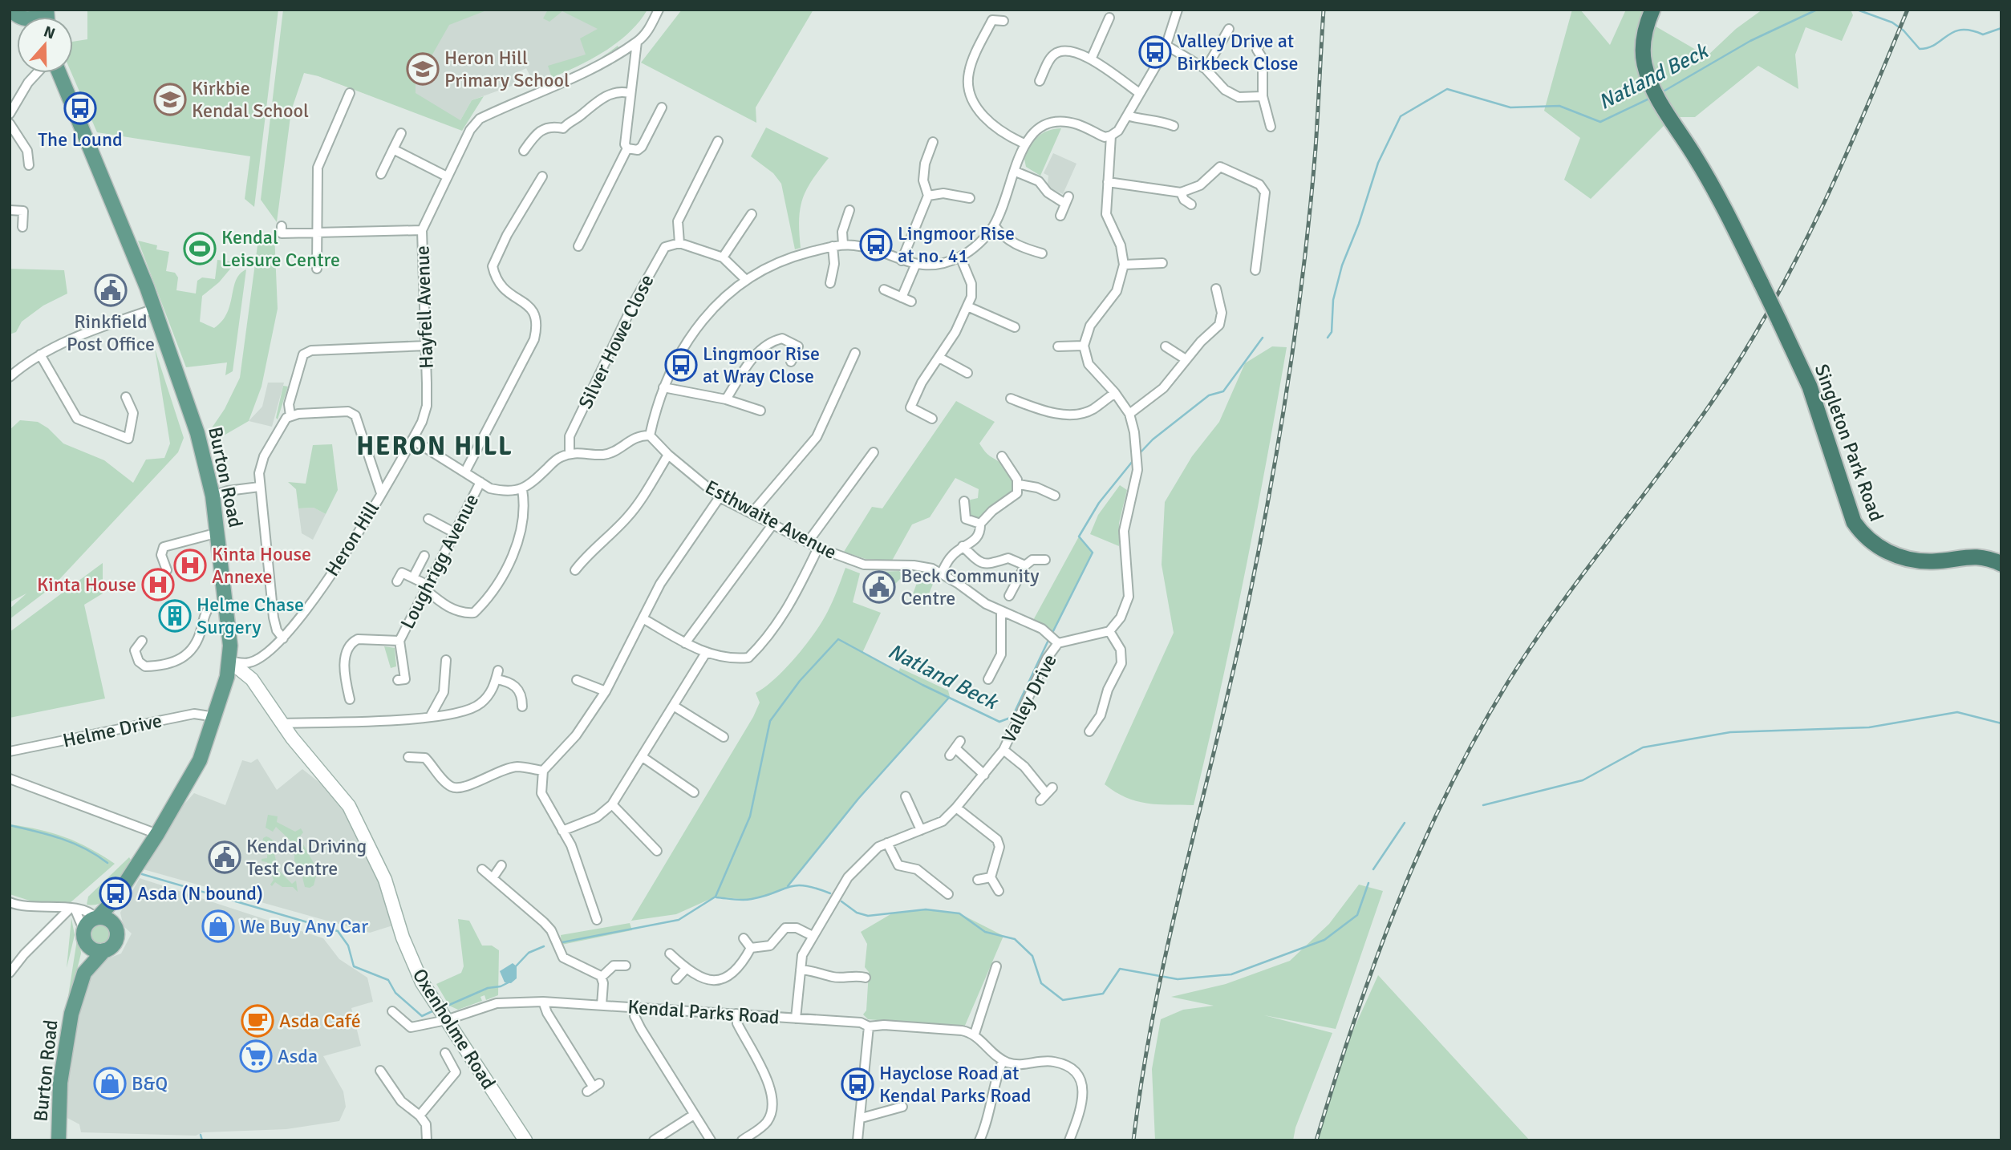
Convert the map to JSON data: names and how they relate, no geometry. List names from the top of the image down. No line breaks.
{"streets":{"highway":["Singleton Park Road"],"main road":["Burton Road","Oxenholme Road"],"street":["Hayfell Avenue","Silver Howe Close","Esthwaite Avenue","Heron Hill","Loughrigg Avenue","Valley Drive","Helme Drive","Kendal Parks Road"]},"crossings":[["Hayfell Avenue","Heron Hill"],["Burton Road","Heron Hill"],["Burton Road","Helme Drive"],["Burton Road","Oxenholme Road"],["Esthwaite Avenue","Valley Drive"],["Heron Hill","Oxenholme Road"],["Valley Drive","Kendal Parks Road"],["Kendal Parks Road","Oxenholme Road"]],"districts":["HERON HILL"],"water":["Natland Beck"],"places":{"bus stop":["Valley Drive at Birkbeck Close","The Lound","Lingmoor Rise at no. 41","Lingmoor Rise at Wray Close","Asda (N bound)","Hayclose Road at Kendal Parks Road"],"school or university":["Heron Hill Primary School","Kirkbie Kendal School"],"sports":["Kendal Leisure Centre"],"public building":["Rinkfield Post Office","Beck Community Centre","Kendal Driving Test Centre"],"hospital":["Kinta House Annexe","Kinta House"],"building":["Helme Chase Surgery"],"shop":["We Buy Any Car","B&Q"],"cafe":["Asda Café"],"supermarket":["Asda"]},"north":"top"}
